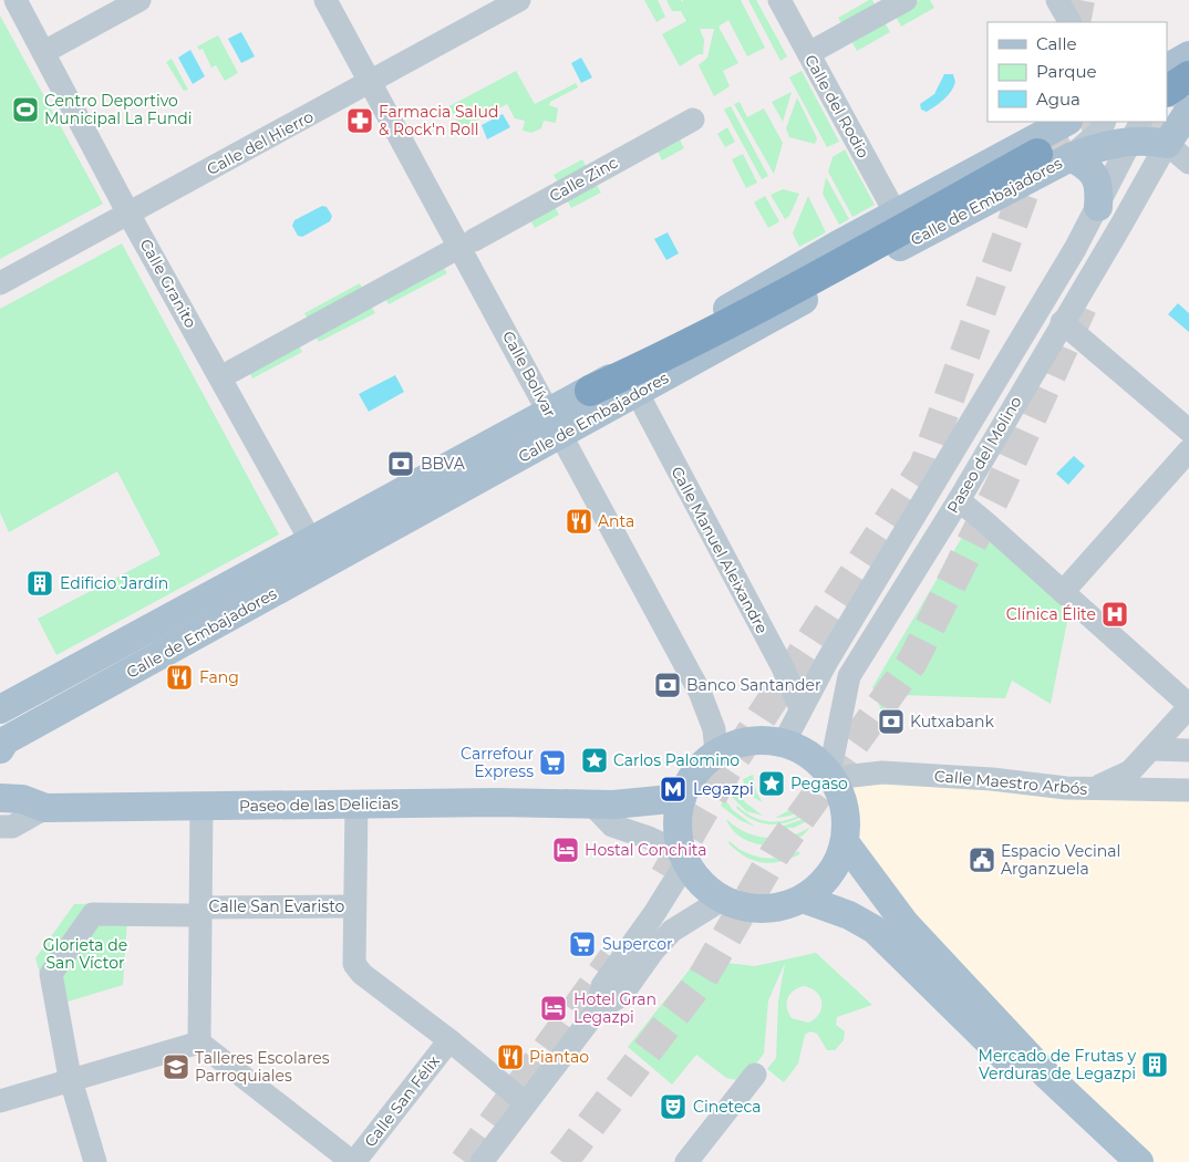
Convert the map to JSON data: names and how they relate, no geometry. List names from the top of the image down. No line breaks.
{"streets":{"main road":["Calle de Embajadores","Paseo de las Delicias"],"street":["Calle del Rodio","Calle del Hierro","Calle Zinc","Calle Granito","Calle Bolívar","Paseo del Molino","Calle Manuel Aleixandre","Calle Maestro Arbós","Calle San Evaristo","Calle San Félix"]},"crossings":[["Calle del Rodio","Calle de Embajadores"],["Calle del Hierro","Calle Granito"],["Calle del Hierro","Calle Bolívar"],["Calle de Embajadores","Calle Granito"],["Calle de Embajadores","Calle Bolívar"],["Calle de Embajadores","Paseo del Molino"],["Calle de Embajadores","Calle Manuel Aleixandre"],["Calle Bolívar","Paseo del Molino"],["Calle Bolívar","Calle Maestro Arbós"],["Calle Bolívar","Paseo de las Delicias"],["Paseo del Molino","Calle Manuel Aleixandre"],["Paseo del Molino","Calle Maestro Arbós"],["Paseo del Molino","Paseo de las Delicias"],["Calle Maestro Arbós","Paseo de las Delicias"]],"parks":["Glorieta de San Víctor"],"places":{"sports":["Centro Deportivo Municipal La Fundi"],"pharmacy":["Farmacia Salud & Rock'n Roll"],"bank":["BBVA","Banco Santander","Kutxabank"],"restaurant":["Anta","Fang","Piantao"],"building":["Edificio Jardín","Mercado de Frutas y Verduras de Legazpi"],"hospital":["Clínica Élite"],"place":["Carlos Palomino","Pegaso"],"supermarket":["Carrefour Express","Supercor"],"metro station":["Legazpi"],"hotel":["Hostal Conchita","Hotel Gran Legazpi"],"public building":["Espacio Vecinal Arganzuela"],"school or university":["Talleres Escolares Parroquiales"],"theatre":["Cineteca"]},"legend":["Calle","Parque","Agua"]}
